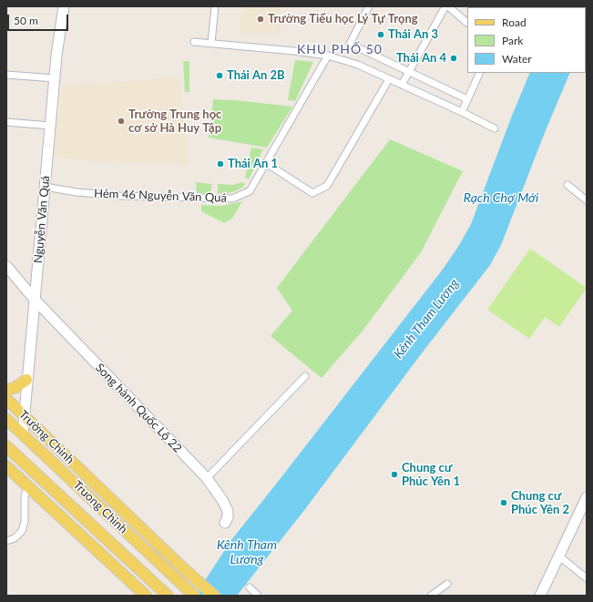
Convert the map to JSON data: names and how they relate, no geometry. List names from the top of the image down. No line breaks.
{"streets":{"main road":["Nguyễn Văn Quá","Song hành Quốc Lộ 22","Trường Chinh","Truong Chinh"],"street":["Hẻm 46 Nguyễn Văn Quá"]},"crossings":[["Hẻm 46 Nguyễn Văn Quá","Nguyễn Văn Quá"],["Nguyễn Văn Quá","Song hành Quốc Lộ 22"],["Nguyễn Văn Quá","Trường Chinh"],["Nguyễn Văn Quá","Truong Chinh"]],"districts":["KHU PHỐ 50"],"water":["Rạch Chợ Mới","Kênh Tham Lương"],"places":["Trường Tiểu học Lý Tự Trọng","Thái An 3","Thái An 4","Thái An 2B","Trường Trung học cơ sở Hà Huy Tập","Thái An 1","Chung cư Phúc Yên 1","Chung cư Phúc Yên 2"],"legend":["Road","Park","Water"],"scale_bar":"50 m"}
